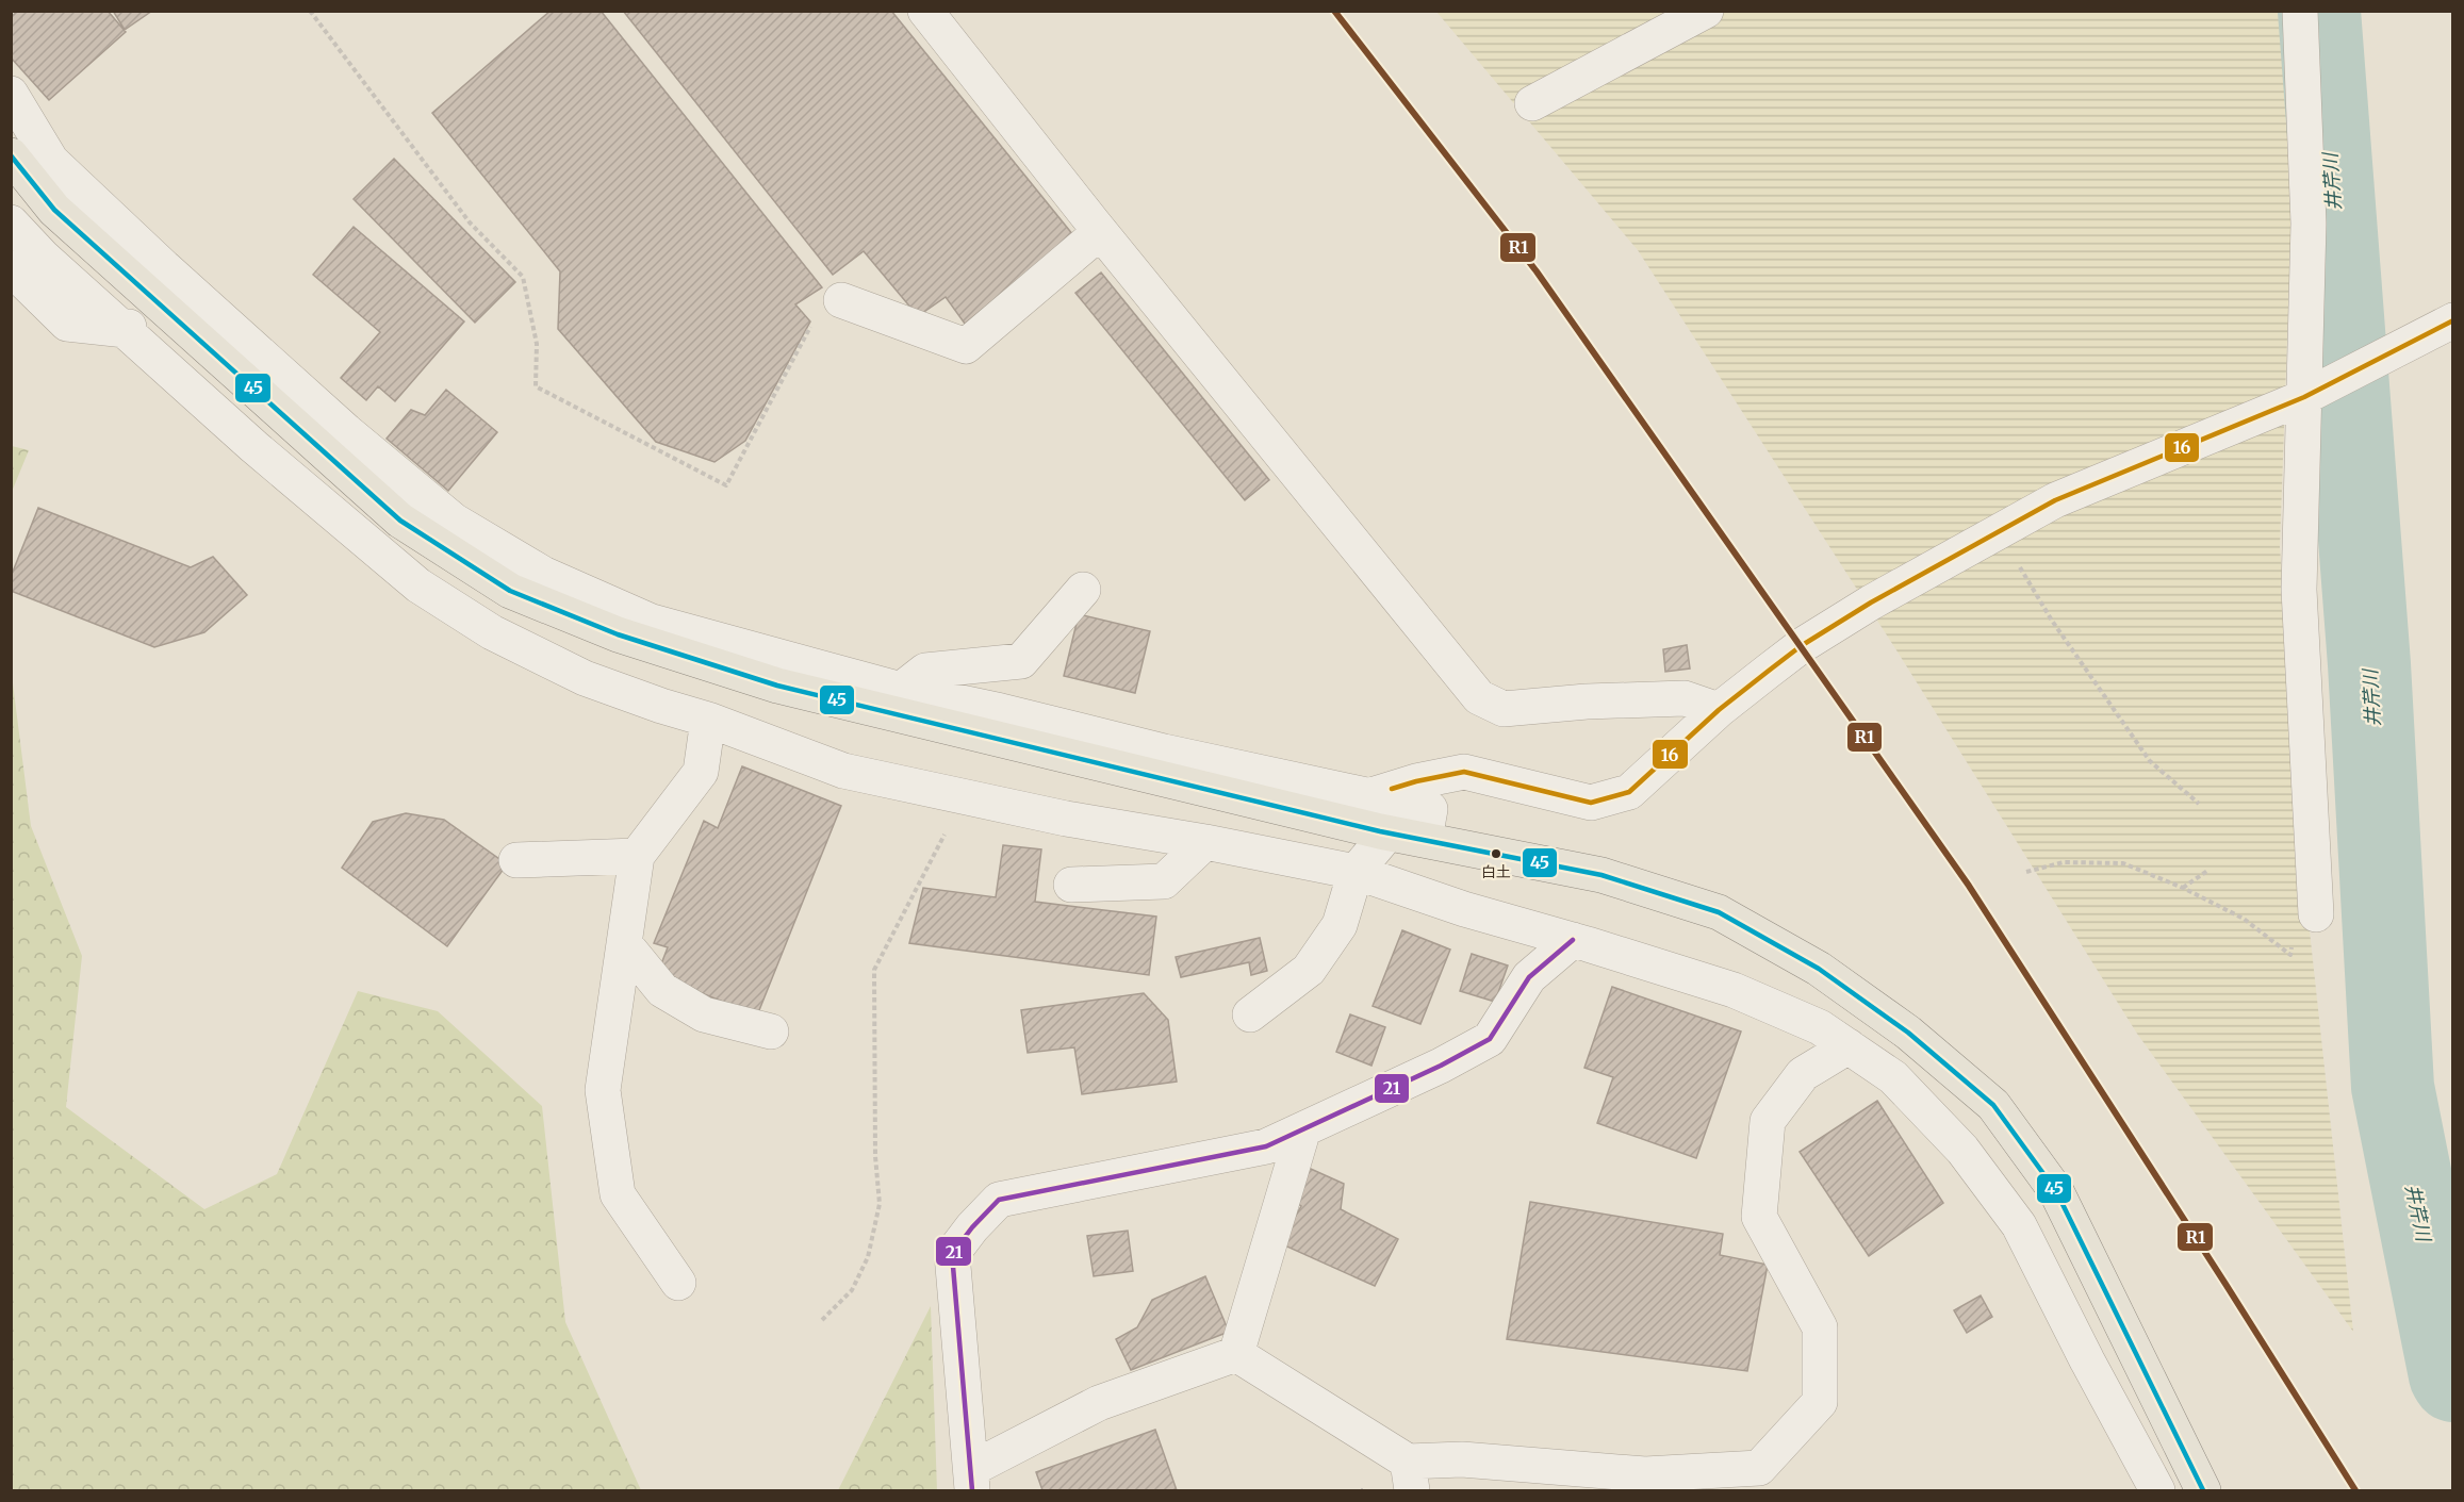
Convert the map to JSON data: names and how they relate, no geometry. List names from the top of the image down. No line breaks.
{"water":["井芹川"],"places":["白土"],"lines":["transit line R1","transit line 45","transit line 16","transit line 21"]}
